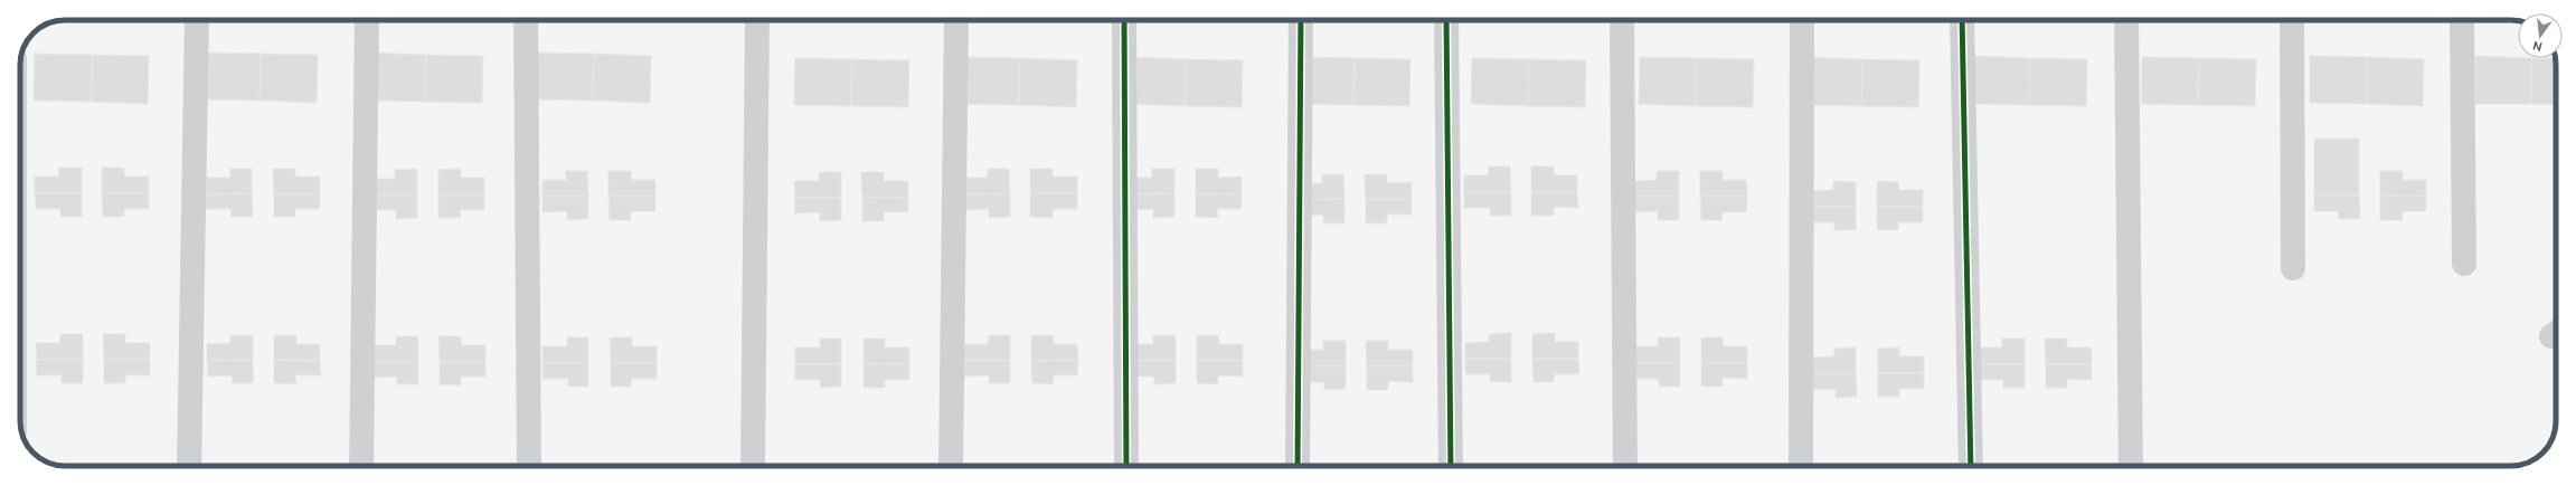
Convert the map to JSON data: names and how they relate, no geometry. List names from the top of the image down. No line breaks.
{"north":"bottom"}
